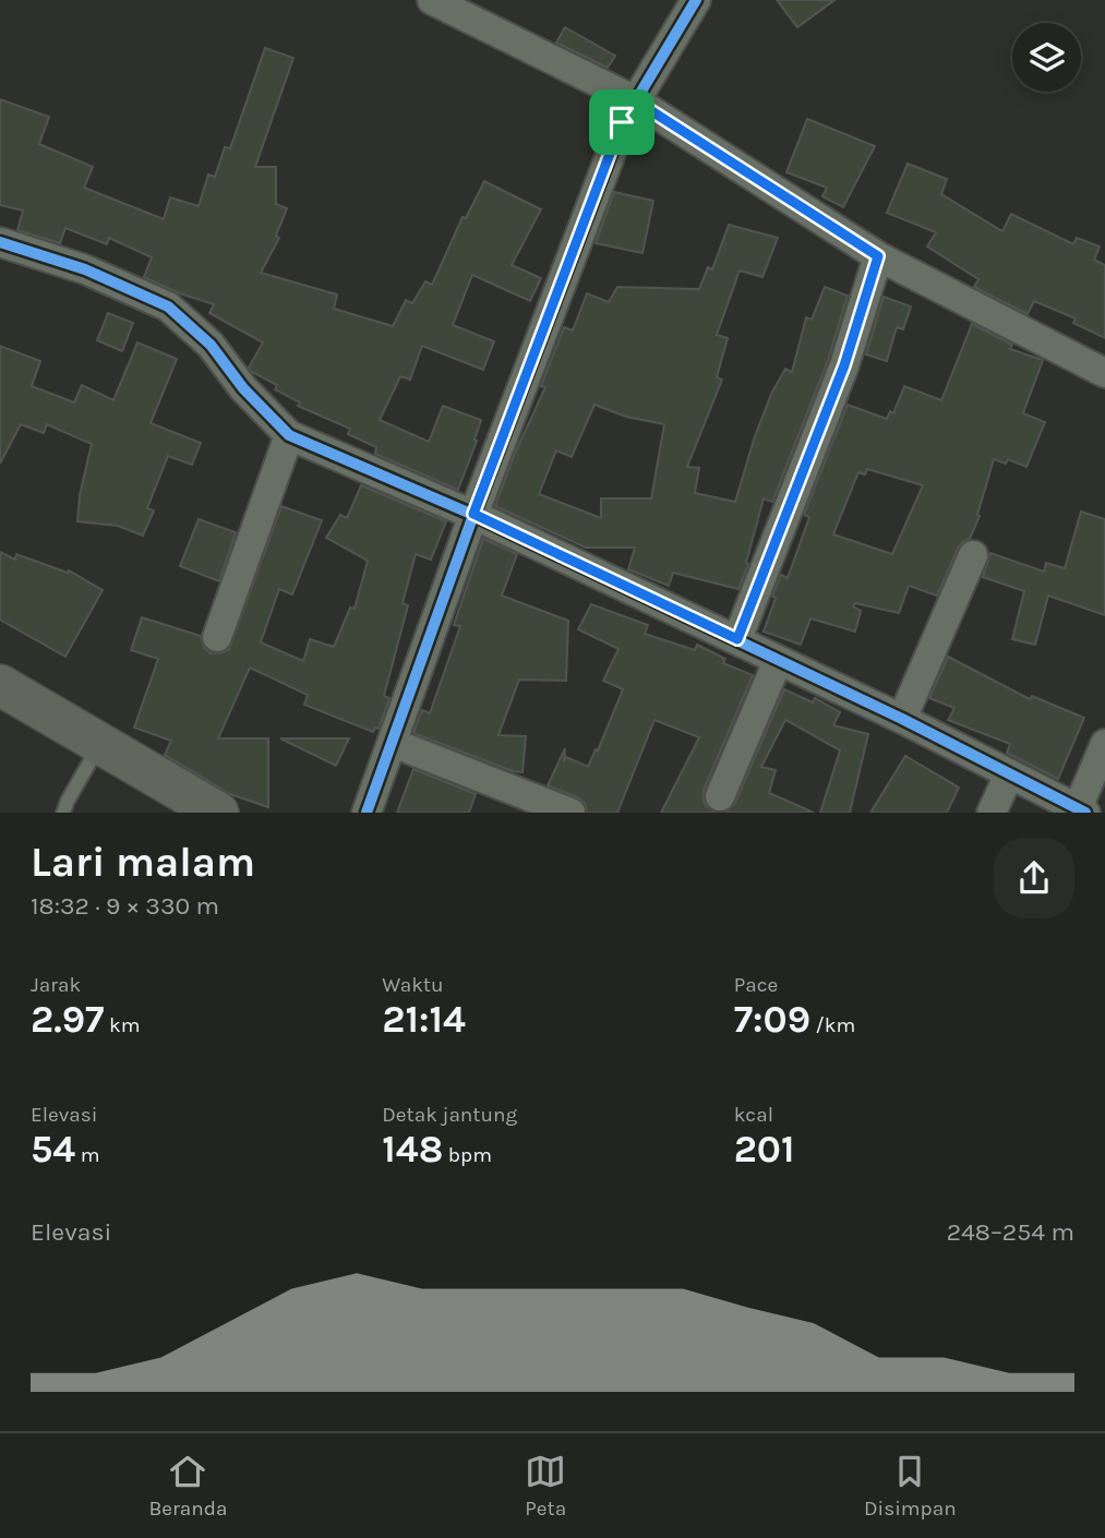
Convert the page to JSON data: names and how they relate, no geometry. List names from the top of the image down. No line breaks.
{"page":{"heading":["Lari malam","18:32 · 9 × 330 m"],"stats":[["Jarak","2.97 km"],["Waktu","21:14"],["Pace","7:09 /km"],["Elevasi","54 m"],["Detak jantung","148 bpm"],["kcal","201"]],"chart":["Elevasi","248–254 m"],"tabs":["Beranda","Peta","Disimpan"]}}
